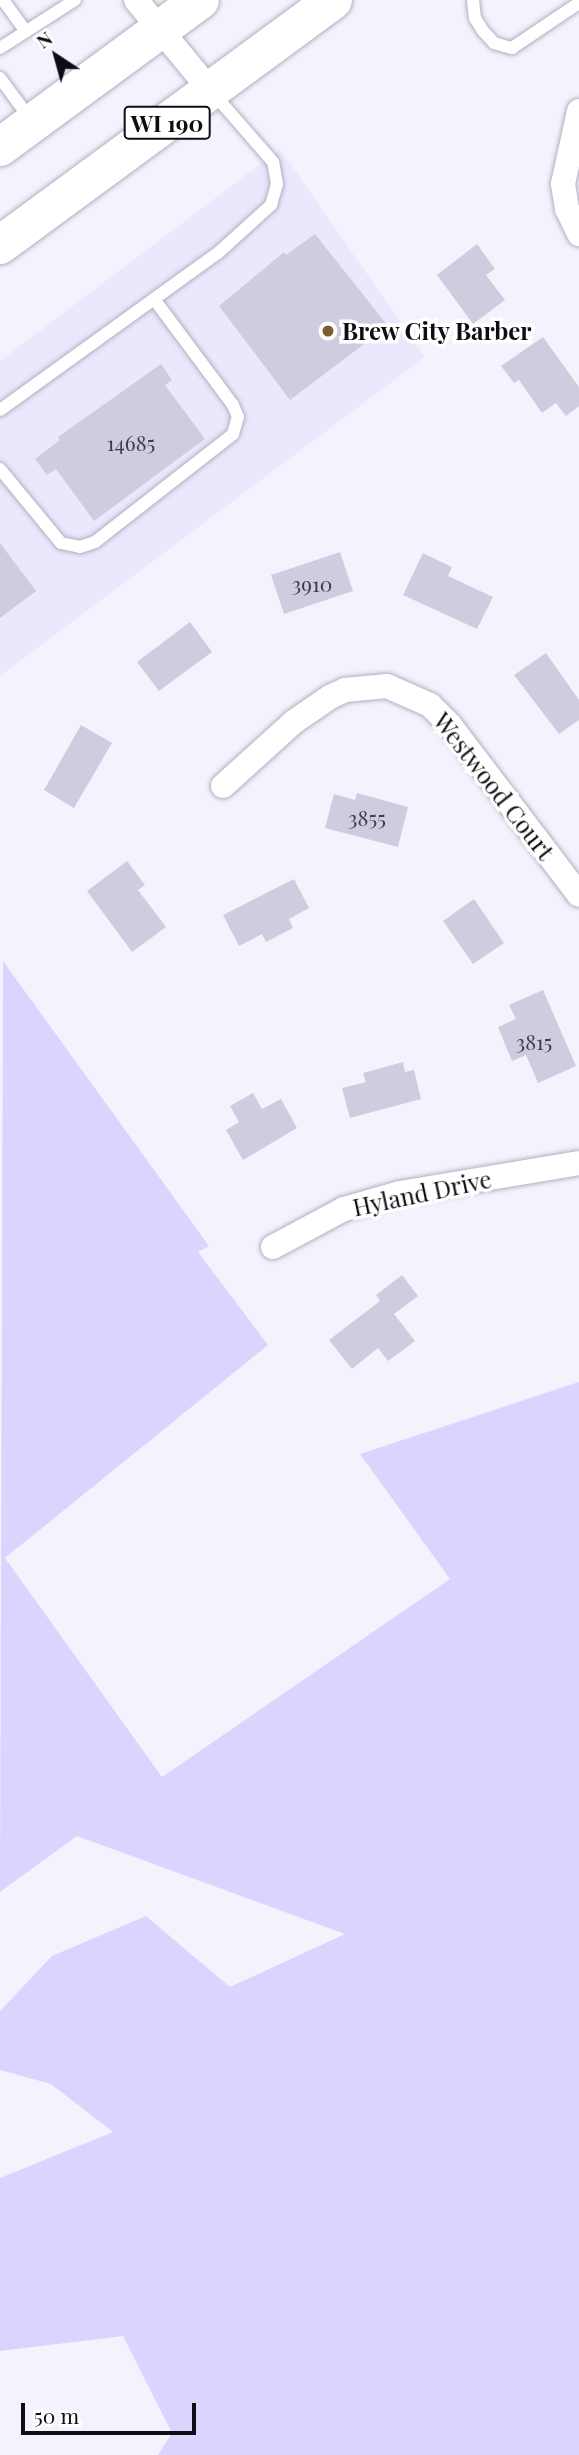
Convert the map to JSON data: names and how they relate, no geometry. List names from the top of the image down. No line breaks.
{"streets":{"main road":["WI 190"],"street":["Westwood Court","Hyland Drive"]},"places":["Brew City Barber"],"house_numbers":["14685","3910","3855","3815"],"scale_bar":"50 m","north":"top left"}
